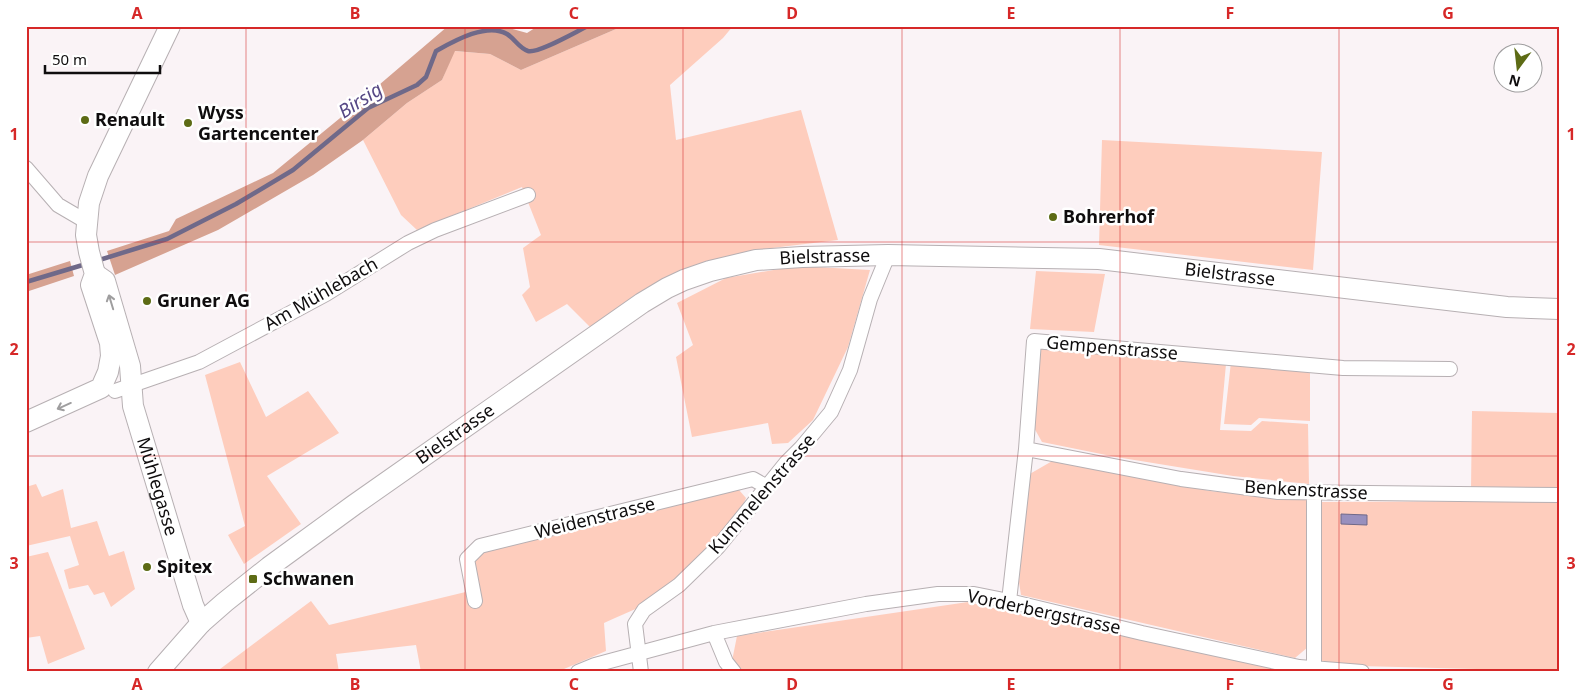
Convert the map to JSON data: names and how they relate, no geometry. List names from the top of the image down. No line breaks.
{"streets":{"main road":["Bielstrasse","Mühlegasse"],"street":["Am Mühlebach","Gempenstrasse","Benkenstrasse","Kummelenstrasse","Weidenstrasse","Vorderbergstrasse"]},"crossings":[["Bielstrasse","Mühlegasse"],["Bielstrasse","Kummelenstrasse"],["Am Mühlebach","Mühlegasse"],["Gempenstrasse","Benkenstrasse"],["Gempenstrasse","Vorderbergstrasse"],["Kummelenstrasse","Weidenstrasse"],["Kummelenstrasse","Vorderbergstrasse"]],"water":["Birsig"],"places":{"other":["Renault","Wyss Gartencenter","Bohrerhof","Gruner AG","Spitex"],"transit":["Schwanen"]},"scale_bar":"50 m","north":"bottom","grid":{"columns":["A","B","C","D","E","F","G"],"rows":["1","2","3"]}}
